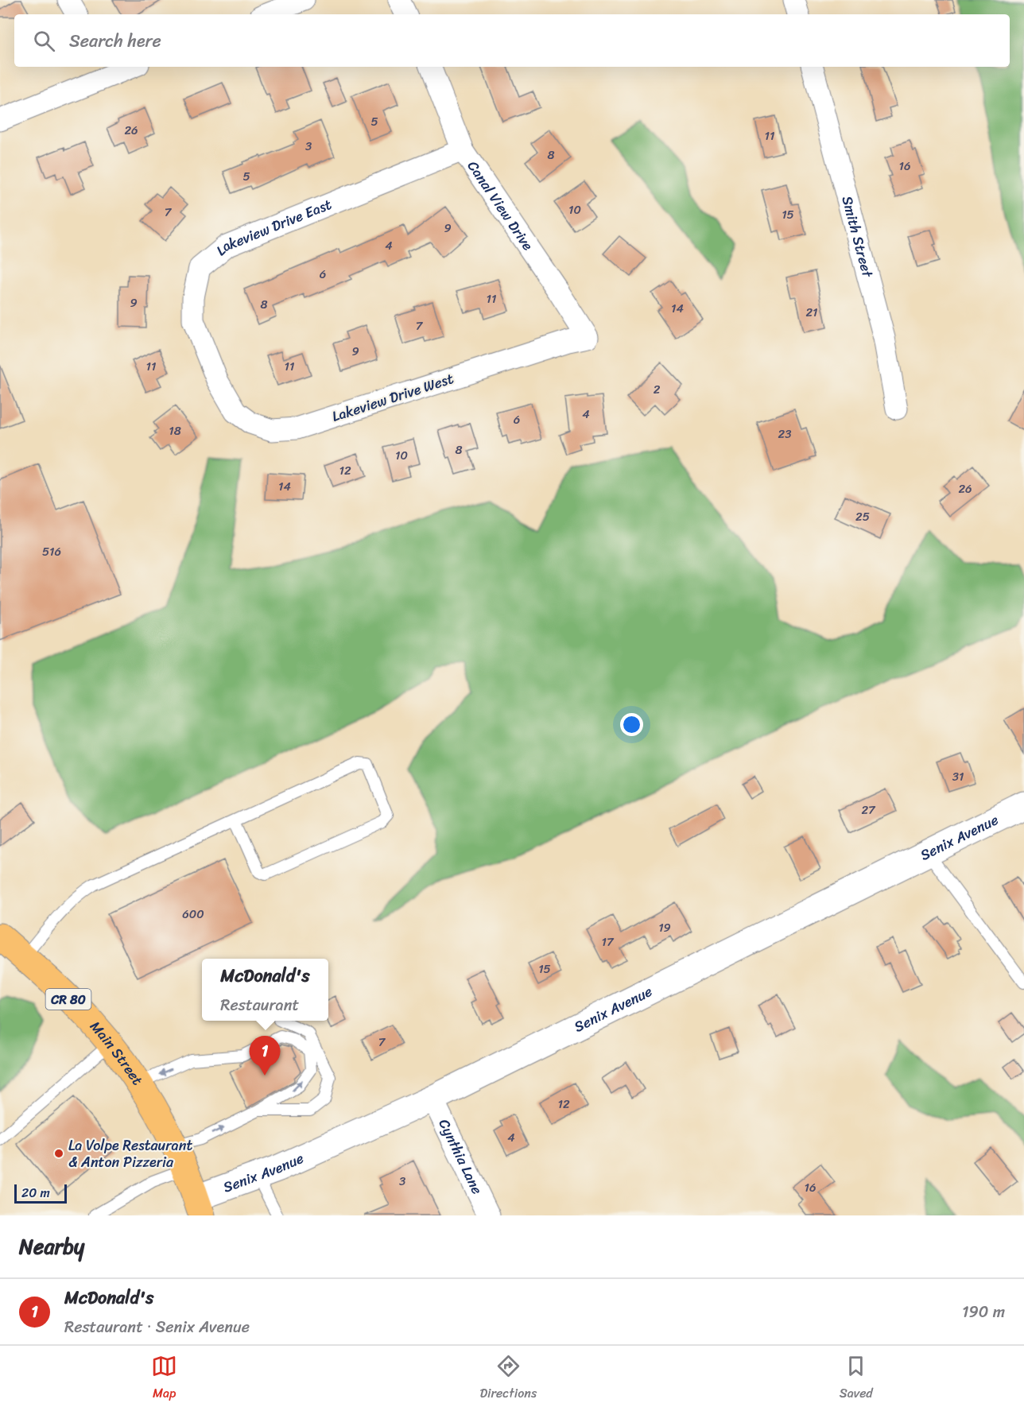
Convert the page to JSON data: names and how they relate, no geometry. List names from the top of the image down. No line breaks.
{"streets":{"main road":["CR 80","Main Street"],"street":["Canal View Drive","Lakeview Drive East","Smith Street","Lakeview Drive West","Senix Avenue","Cynthia Lane"]},"crossings":[["Canal View Drive","Lakeview Drive East"],["Canal View Drive","Lakeview Drive West"],["Lakeview Drive East","Lakeview Drive West"],["Senix Avenue","Main Street"],["Senix Avenue","Cynthia Lane"]],"places":["La Volpe Restaurant & Anton Pizzeria"],"house_numbers":["5","26","11","3","8","16","5","10","7","15","9","4","6","11","9","8","14","21","7","9","11","11","2","4","6","18","23","8","10","12","14","26","25","516","31","27","600","19","17","15","7","12","4","3","16"],"scale_bar":"20 m","page":{"search":"Search here","popup":["McDonald's","Restaurant"],"pins":"1","scale":"20 m","heading":"Nearby","list":[{"mark":"1","name":"McDonald's","note":"Restaurant · Senix Avenue","value":"190 m"}],"nav":["Map","Directions","Saved"]}}
